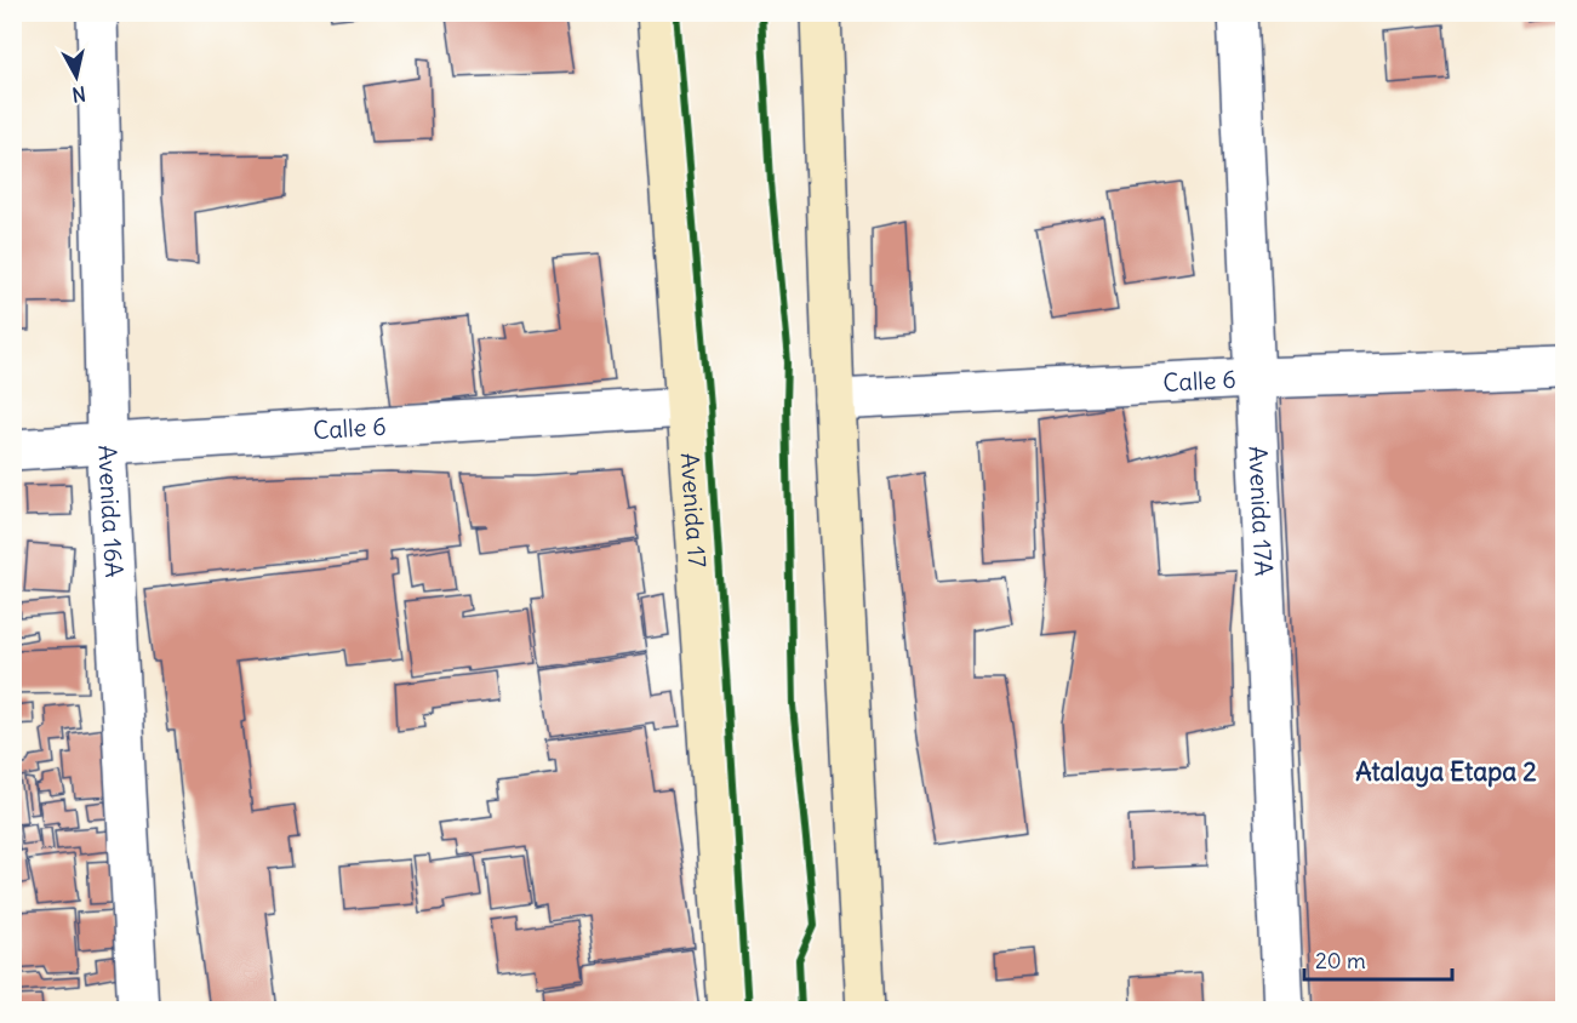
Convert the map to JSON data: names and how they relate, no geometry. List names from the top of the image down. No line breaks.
{"streets":{"main road":["Avenida 17"],"street":["Calle 6","Avenida 16A","Avenida 17A"]},"crossings":[["Calle 6","Avenida 16A"],["Calle 6","Avenida 17"],["Calle 6","Avenida 17A"]],"districts":["Atalaya Etapa 2"],"scale_bar":"20 m","north":"bottom"}
